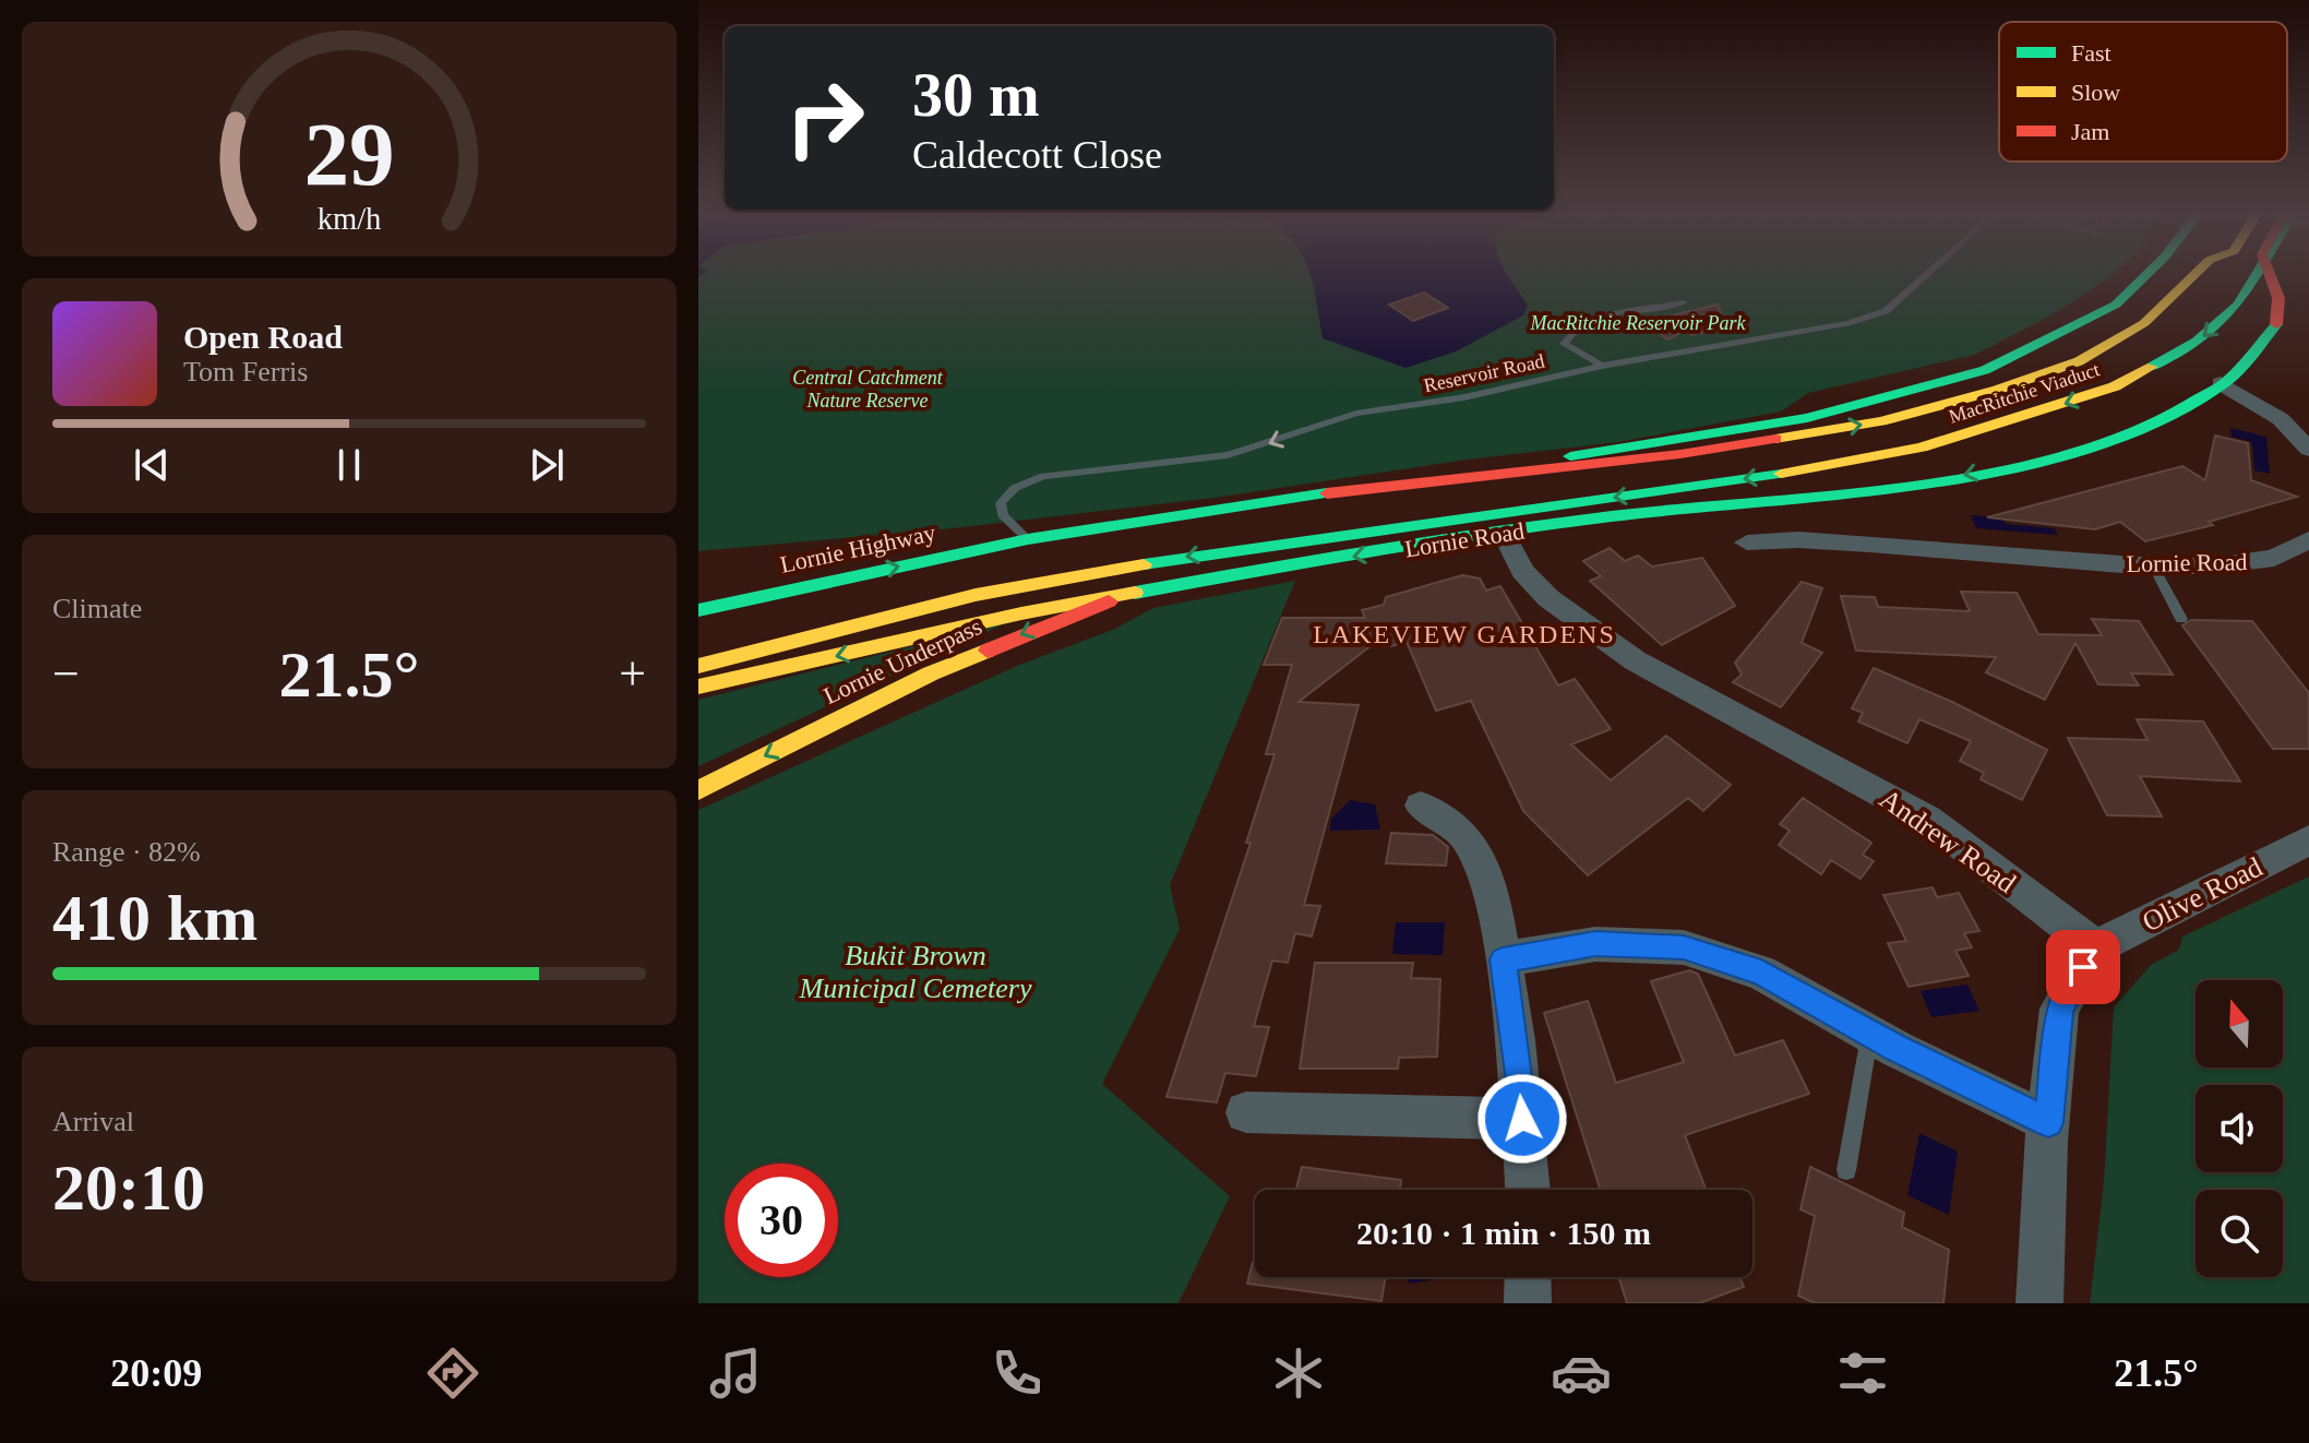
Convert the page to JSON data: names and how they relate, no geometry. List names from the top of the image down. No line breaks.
{"streets":{"main road":["MacRitchie Viaduct","Lornie Road","Lornie Highway","Lornie Underpass"],"street":["Andrew Road","Olive Road"],"lane":["Reservoir Road"]},"crossings":[["Reservoir Road","Lornie Highway"],["MacRitchie Viaduct","Lornie Road"],["Lornie Road","Lornie Underpass"],["Lornie Road","Andrew Road"],["Andrew Road","Olive Road"]],"one_way":["Reservoir Road","Lornie Highway","Lornie Underpass"],"districts":["LAKEVIEW GARDENS"],"parks":["MacRitchie Reservoir Park","Central Catchment Nature Reserve","Bukit Brown Municipal Cemetery"],"legend":["Fast","Slow","Jam"],"north":"top","page":{"turn":["30 m","Caldecott Close"],"song":["Open Road","Tom Ferris"],"tile":["Climate",["Range · 82%","410 km"],["Arrival","20:10"]],"heat":["−","21.5°","+"],"limit":"30","trip":"20:10 · 1 min · 150 m","tabs":["20:09","21.5°"],"gauge":["29","km/h"]}}
